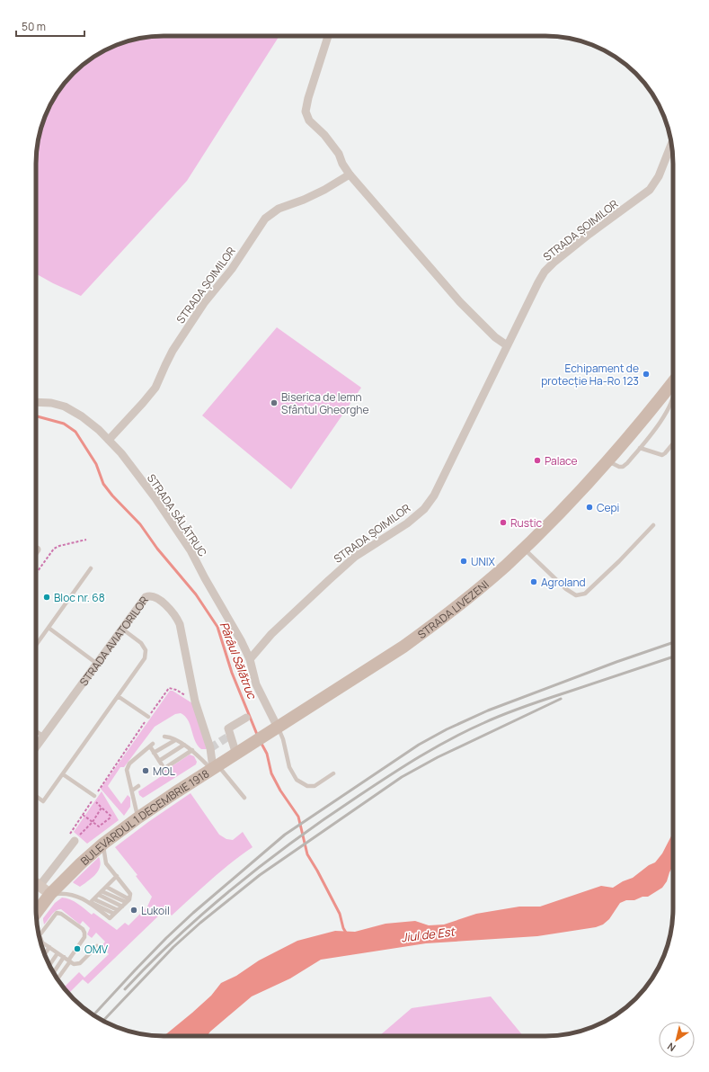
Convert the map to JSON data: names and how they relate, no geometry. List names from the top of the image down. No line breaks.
{"streets":{"main road":["STRADA LIVEZENI","BULEVARDUL 1 DECEMBRIE 1918"],"street":["STRADA ȘOIMILOR","STRADA SĂLĂTRUC","STRADA AVIATORILOR"]},"crossings":[["STRADA ȘOIMILOR","STRADA SĂLĂTRUC"],["STRADA SĂLĂTRUC","STRADA LIVEZENI"],["STRADA SĂLĂTRUC","BULEVARDUL 1 DECEMBRIE 1918"],["STRADA LIVEZENI","BULEVARDUL 1 DECEMBRIE 1918"],["STRADA AVIATORILOR","BULEVARDUL 1 DECEMBRIE 1918"]],"water":["Pârâul Sălătruc","Jiul de Est"],"places":["Echipament de protecție Ha-Ro 123","Biserica de lemn Sfântul Gheorghe","Palace","Cepi","Rustic","UNIX","Agroland","Bloc nr. 68","MOL","Lukoil","OMV"],"scale_bar":"50 m","north":"bottom left"}
